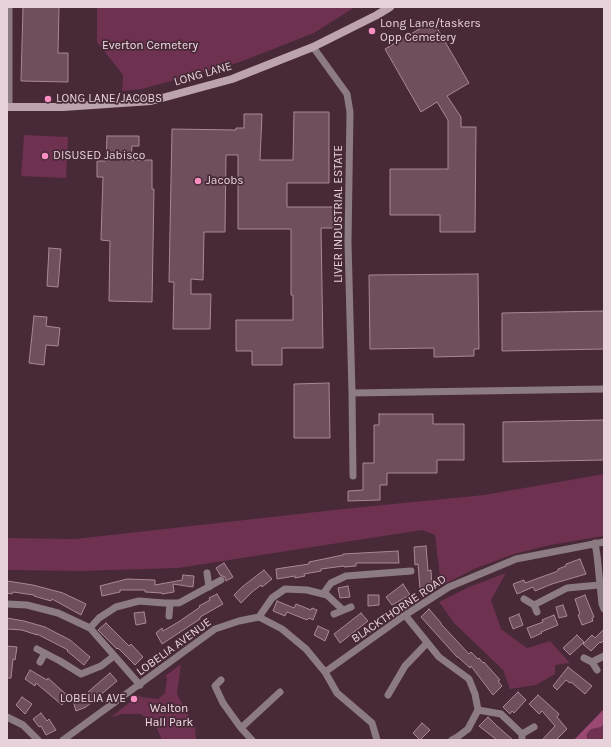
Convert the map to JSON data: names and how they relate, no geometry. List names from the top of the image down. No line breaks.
{"streets":{"main road":["LONG LANE"],"street":["LIVER INDUSTRIAL ESTATE","BLACKTHORNE ROAD","LOBELIA AVENUE"]},"crossings":[["LONG LANE","LIVER INDUSTRIAL ESTATE"]],"parks":["Everton Cemetery","Walton Hall Park"],"places":["Long Lane/taskers Opp Cemetery","LONG LANE/JACOBS","DISUSED Jabisco","Jacobs","LOBELIA AVE"]}
